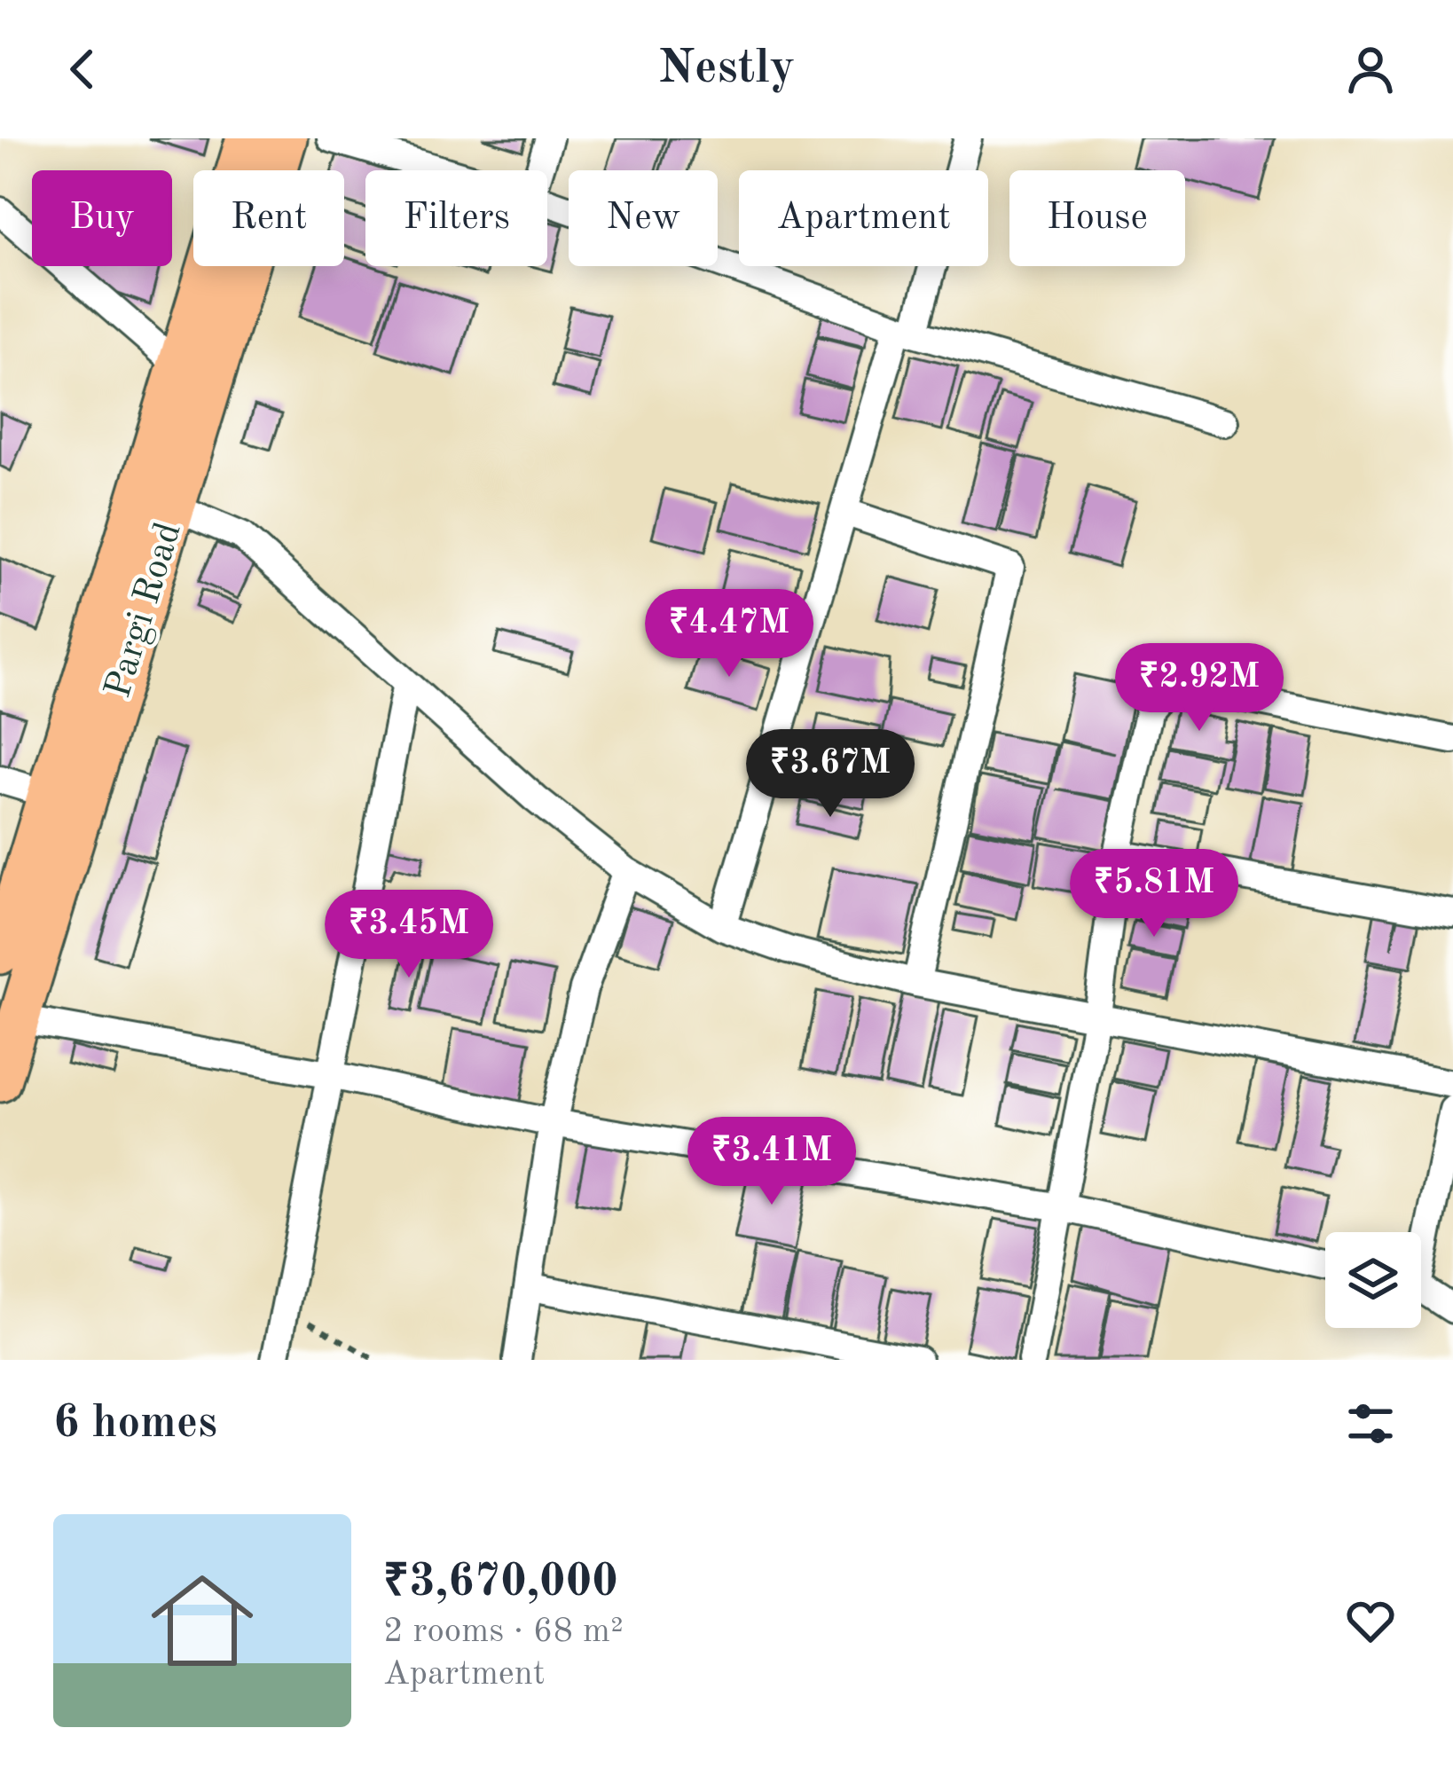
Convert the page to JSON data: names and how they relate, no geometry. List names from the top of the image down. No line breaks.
{"streets":{"main road":["Pargi Road"]},"page":{"header":"Nestly","chip":["Buy","Rent","Filters","New","Apartment","House"],"price":["₹4.47M","₹2.92M","₹3.67M","₹5.81M","₹3.45M","₹3.41M"],"heading":"6 homes","list":[{"name":"₹3,670,000","note":"2 rooms · 68 m² · Apartment"}]}}
